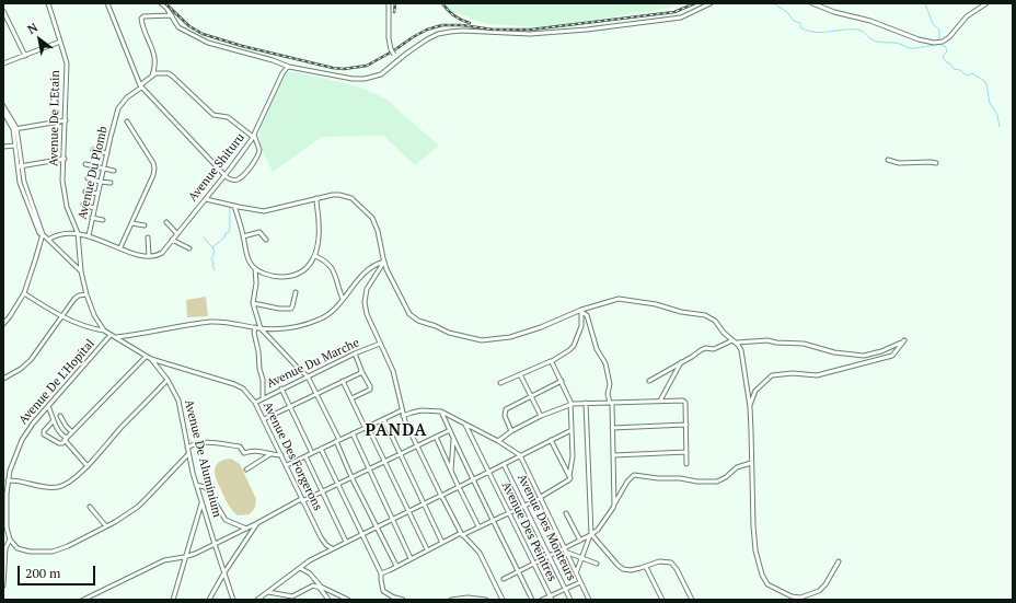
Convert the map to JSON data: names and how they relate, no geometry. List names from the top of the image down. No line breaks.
{"streets":{"street":["Avenue De L'Etain","Avenue Shituru","Avenue Du Plomb","Avenue Du Marche","Avenue De L'Hopital","Avenue Des Forgerons","Avenue De Aluminium","Avenue Des Monteurs","Avenue Des Peintres"]},"crossings":[["Avenue De L'Etain","Avenue Des Forgerons"],["Avenue Du Marche","Avenue Des Forgerons"],["Avenue De L'Hopital","Avenue Des Forgerons"],["Avenue Des Forgerons","Avenue De Aluminium"]],"districts":["PANDA"],"scale_bar":"200 m","north":"top left"}
